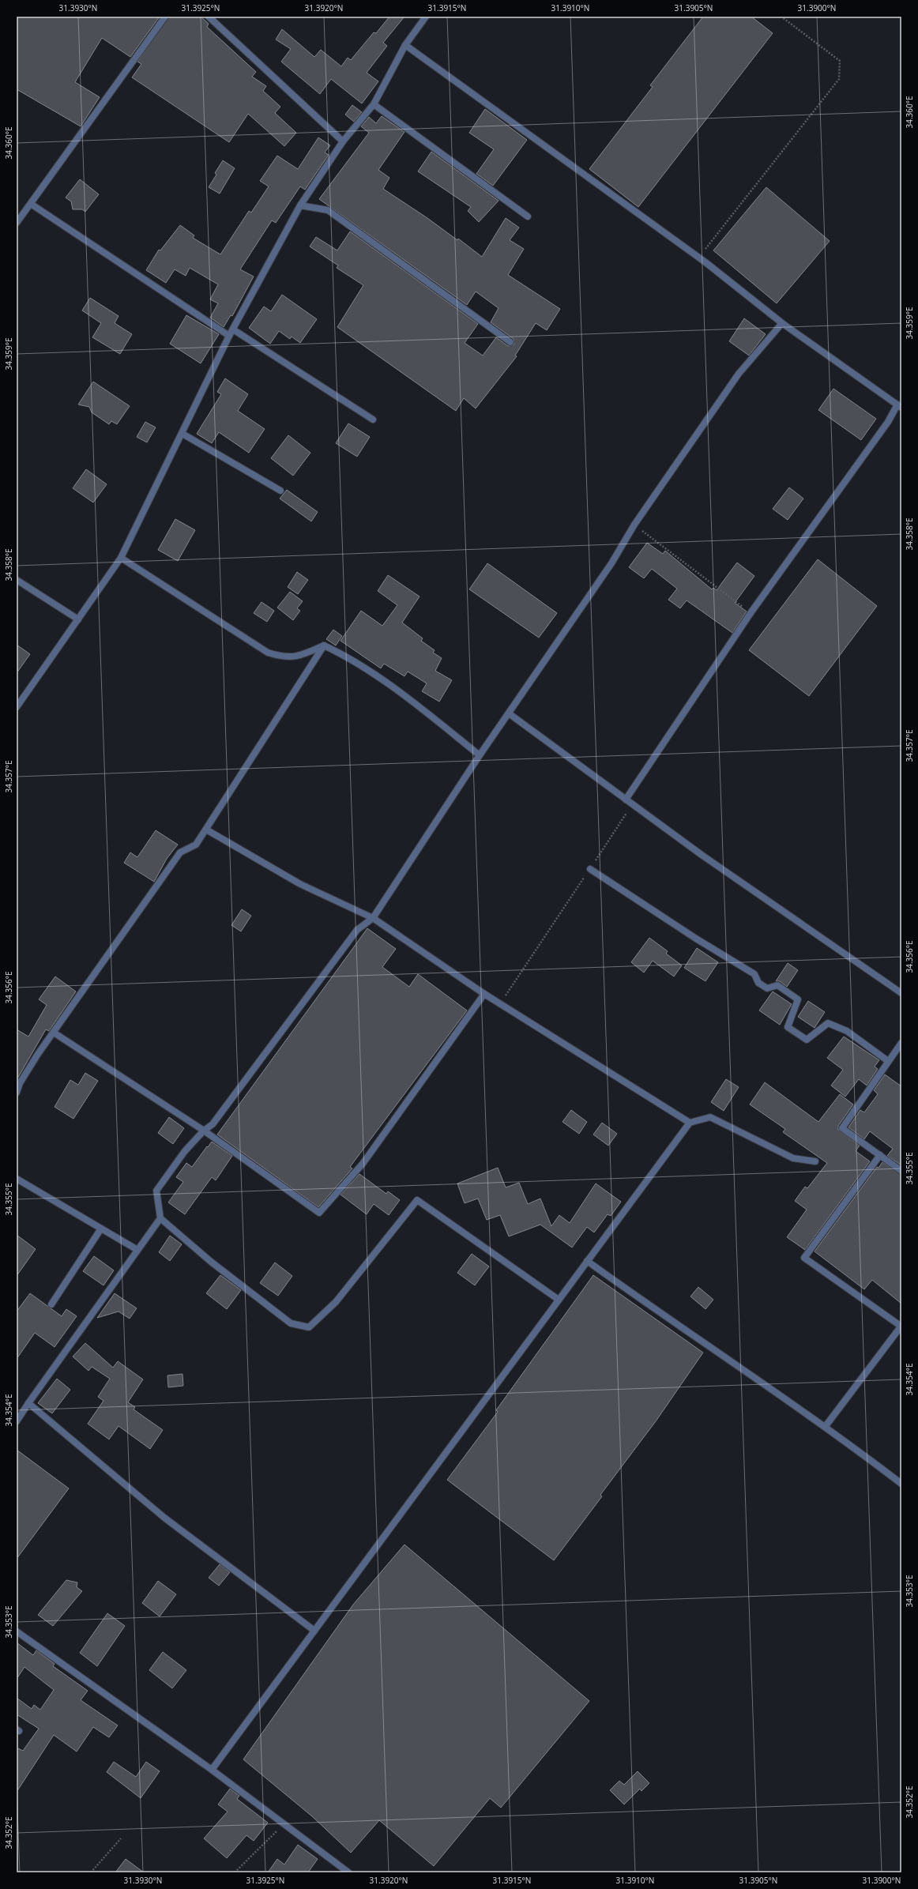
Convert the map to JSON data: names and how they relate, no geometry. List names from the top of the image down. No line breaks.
{"coordinates":["31.3930°N","31.3925°N","31.3920°N","31.3915°N","31.3910°N","31.3905°N","31.3900°N","34.360°E","34.359°E","34.358°E","34.357°E","34.356°E","34.355°E","34.354°E","34.353°E","34.352°E"]}
